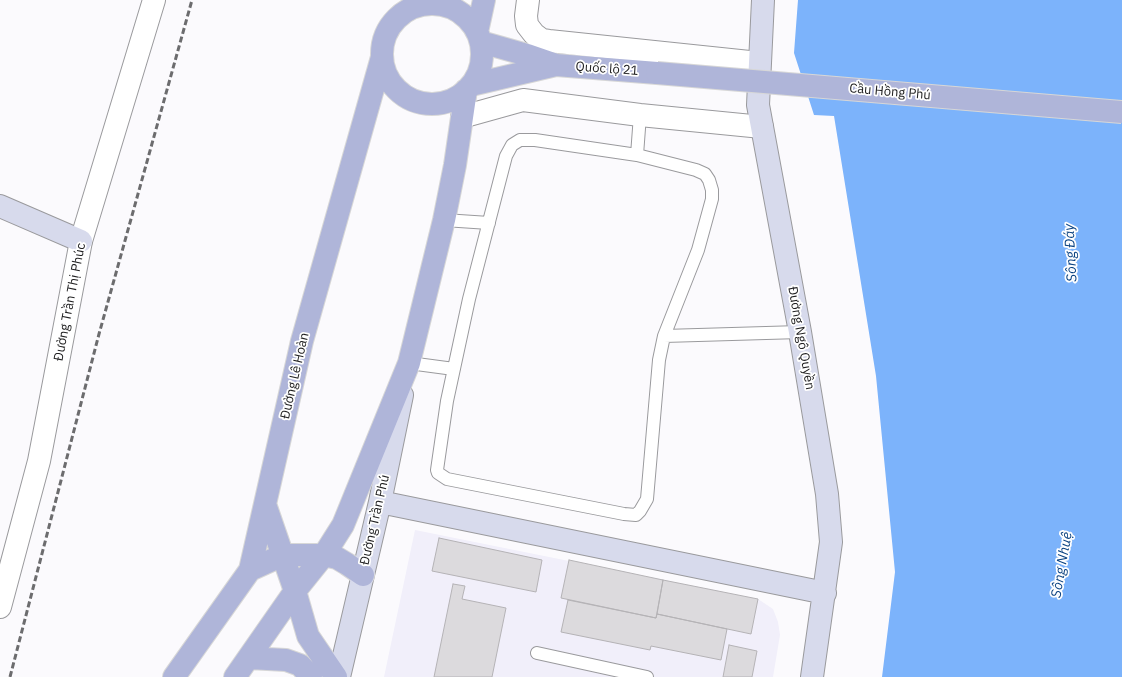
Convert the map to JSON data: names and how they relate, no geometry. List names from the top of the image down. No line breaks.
{"streets":{"main road":["Quốc lộ 21","Cầu Hồng Phú","Đường Lê Hoàn"],"street":["Đường Trần Thị Phúc","Đường Ngô Quyền","Đường Trần Phú"]},"crossings":[["Quốc lộ 21","Cầu Hồng Phú"],["Quốc lộ 21","Đường Lê Hoàn"]],"water":["Sông Đáy","Sông Nhuệ"]}
